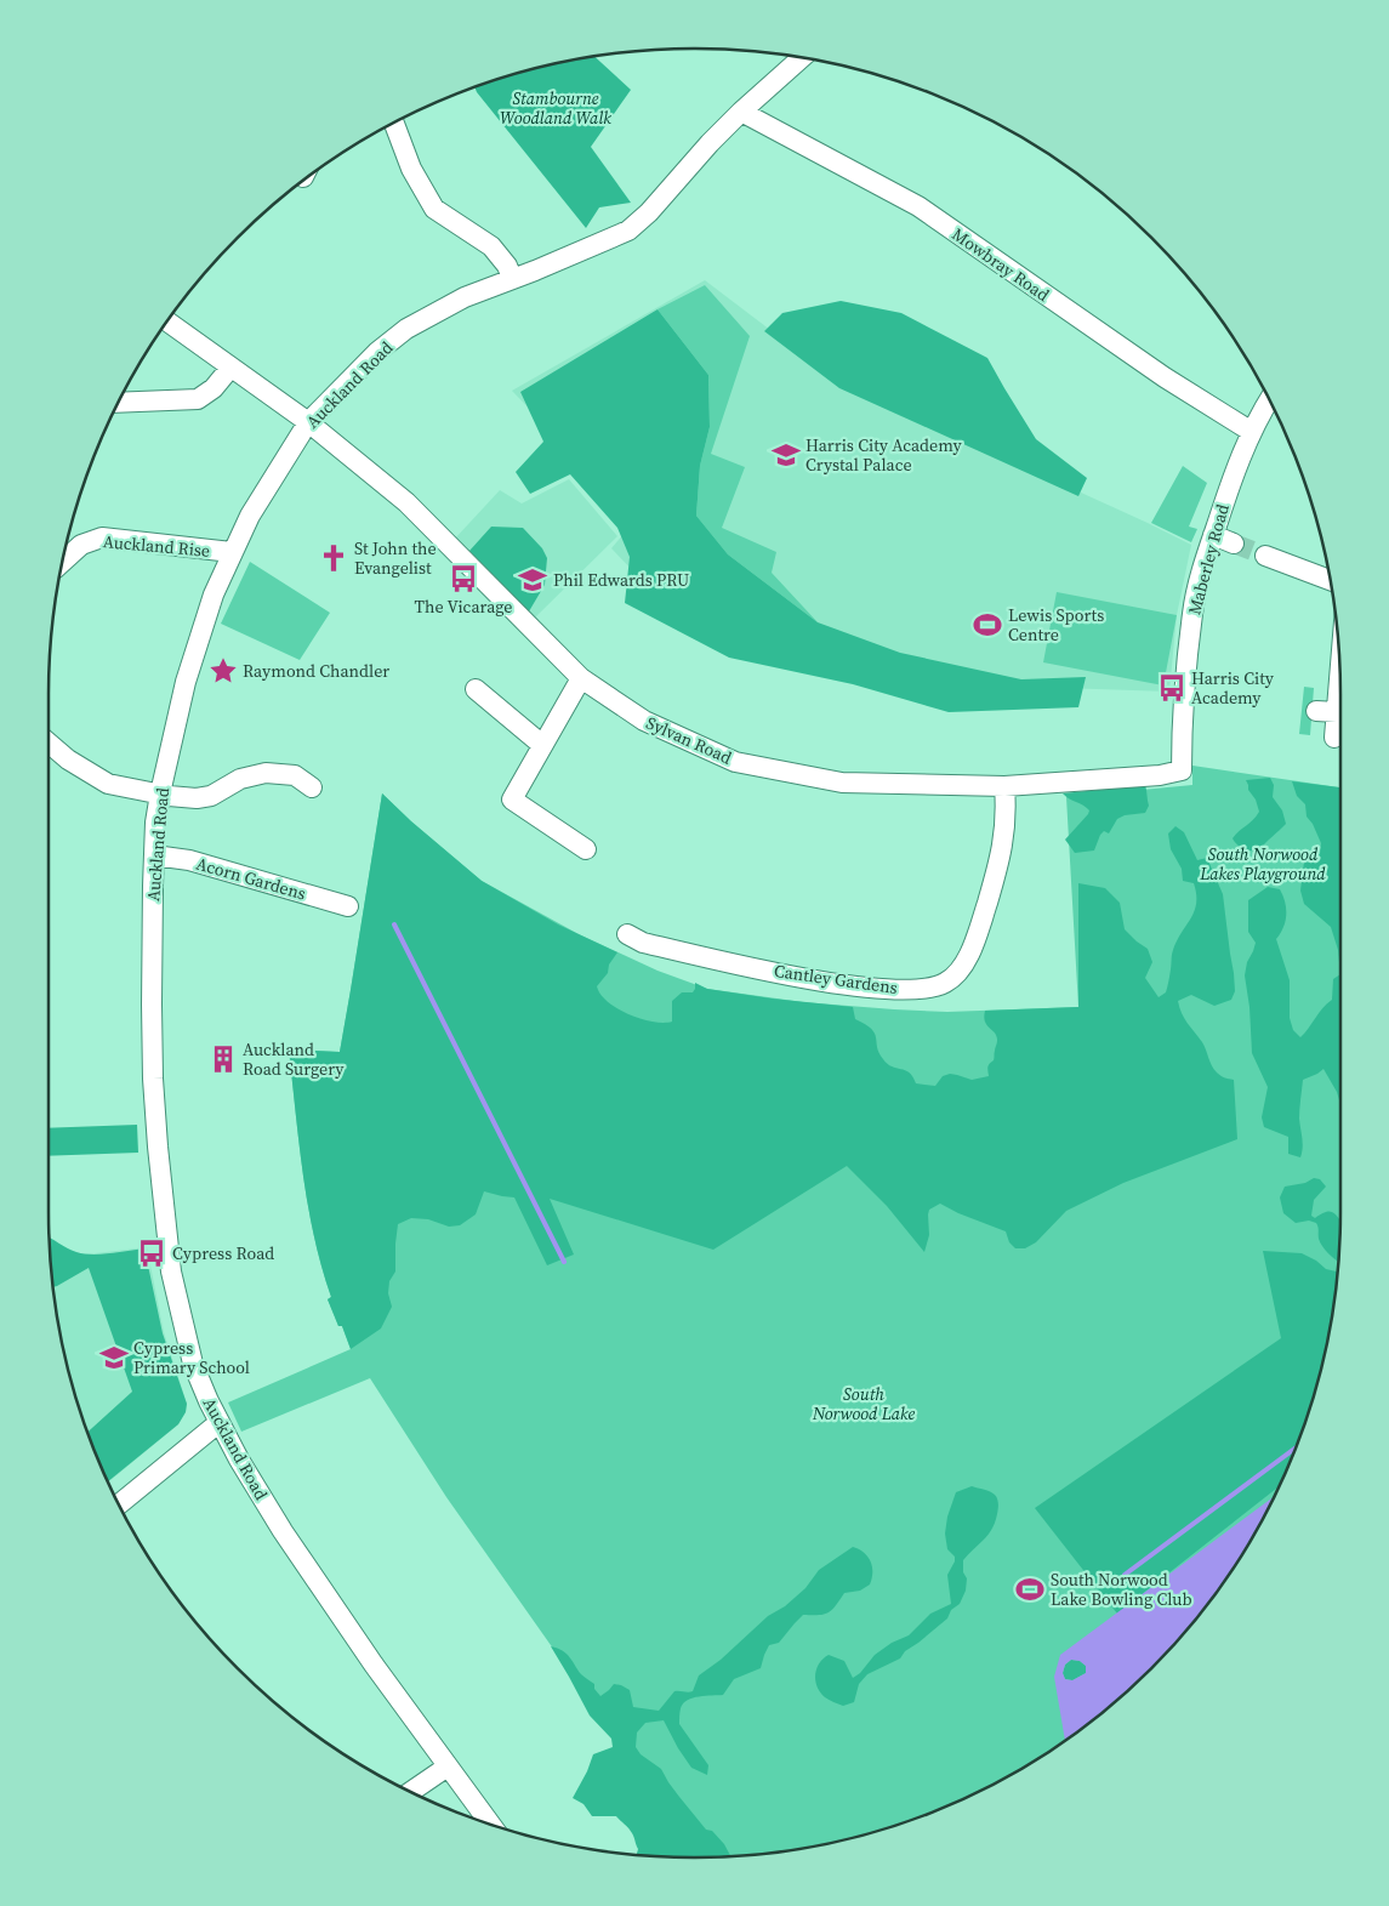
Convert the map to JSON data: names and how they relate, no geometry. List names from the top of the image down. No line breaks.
{"streets":{"street":["Mowbray Road","Auckland Road","Auckland Rise","Maberley Road","Sylvan Road","Acorn Gardens","Cantley Gardens"]},"crossings":[["Mowbray Road","Auckland Road"],["Mowbray Road","Maberley Road"],["Auckland Road","Auckland Rise"],["Auckland Road","Sylvan Road"],["Auckland Road","Acorn Gardens"],["Maberley Road","Sylvan Road"],["Sylvan Road","Cantley Gardens"]],"parks":["Stambourne Woodland Walk","South Norwood Lakes Playground","South Norwood Lake"],"places":{"school or university":["Harris City Academy Crystal Palace","Phil Edwards PRU","Cypress Primary School"],"church":["St John the Evangelist"],"bus stop":["The Vicarage","Harris City Academy","Cypress Road"],"sports":["Lewis Sports Centre","South Norwood Lake Bowling Club"],"place":["Raymond Chandler"],"building":["Auckland Road Surgery"]}}
